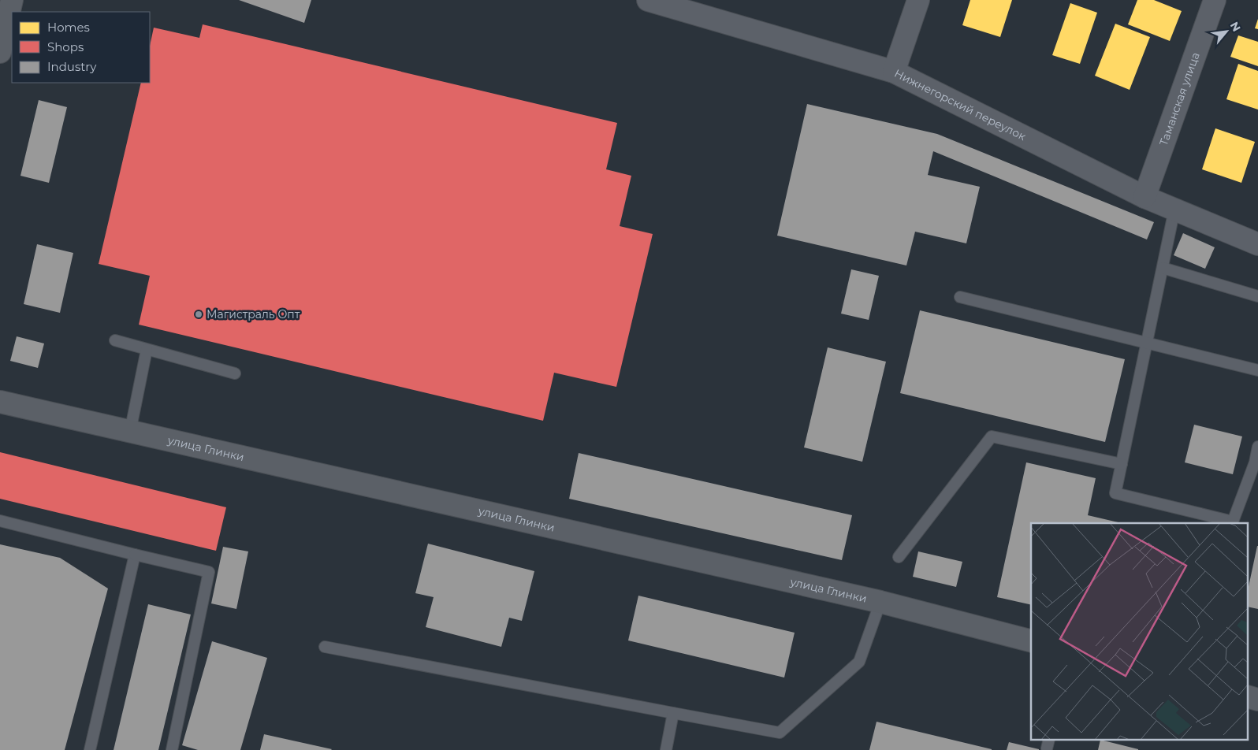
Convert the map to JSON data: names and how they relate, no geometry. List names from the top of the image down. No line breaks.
{"streets":{"main road":["улица Глинки"],"street":["Таманская улица","Нижнегорский переулок"]},"crossings":[["Таманская улица","Нижнегорский переулок"]],"places":["Магистраль Опт"],"legend":["Homes","Shops","Industry"],"north":"top right"}
